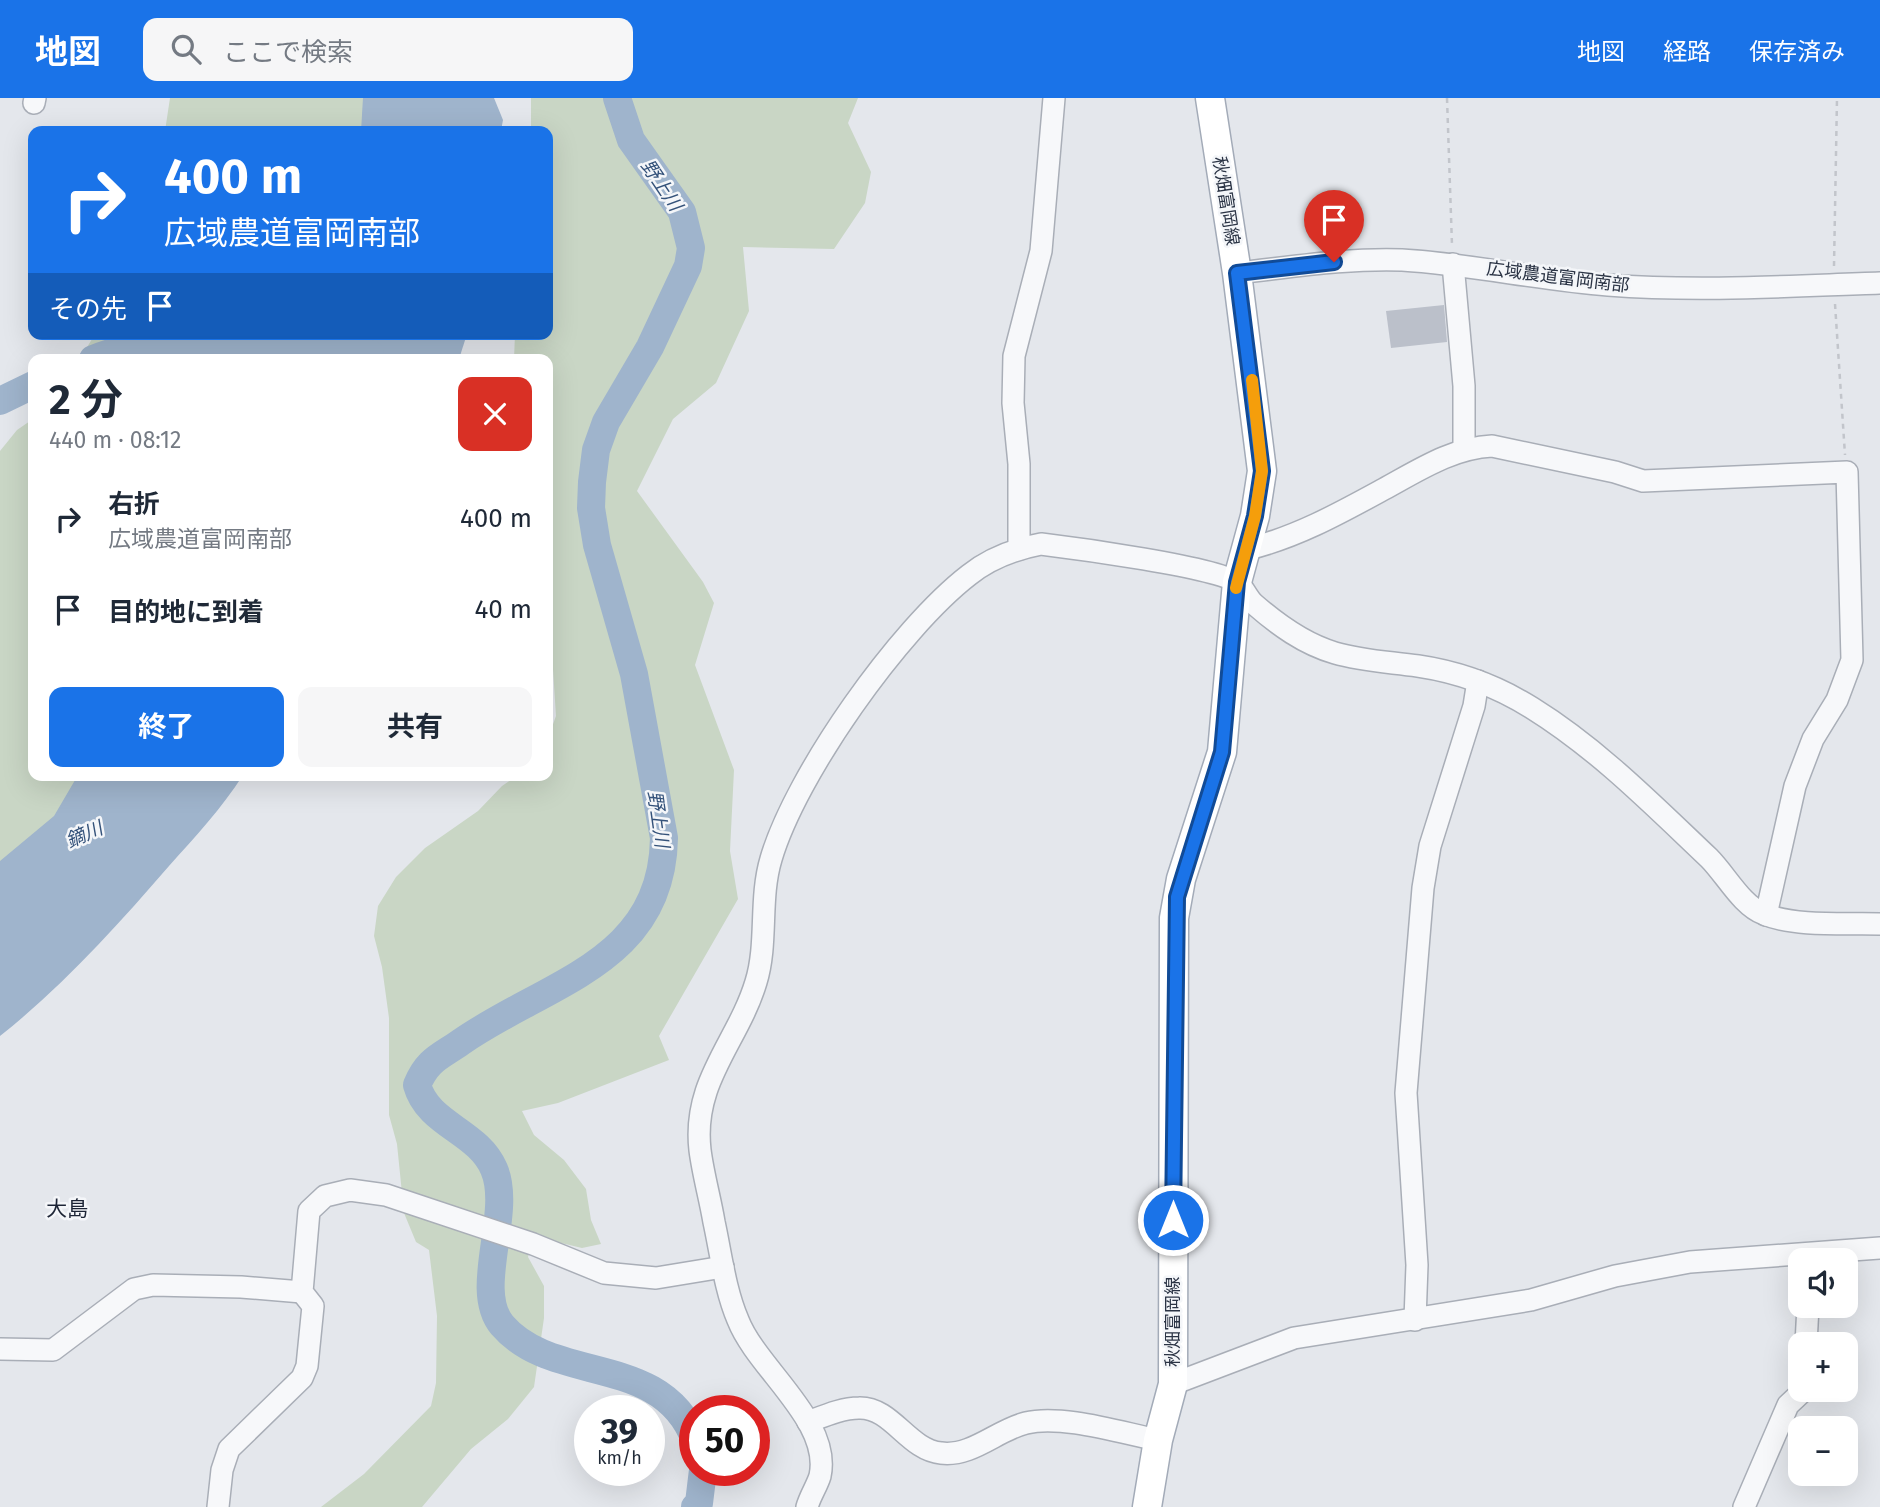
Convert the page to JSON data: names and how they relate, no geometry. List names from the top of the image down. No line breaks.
{"streets":{"main road":["秋畑富岡線"],"street":["広域農道富岡南部"]},"crossings":[["秋畑富岡線","広域農道富岡南部"]],"districts":["大島"],"water":["野上川","鏑川"],"page":{"header":"地図","search":"ここで検索","nav":["地図","経路","保存済み"],"turn":["400 m","広域農道富岡南部"],"then":"その先","heading":["2 分","440 m · 08:12"],"list":[{"name":"右折","note":"広域農道富岡南部","value":"400 m"},{"name":"目的地に到着","value":"40 m"}],"buttons":["終了","共有"],"map_buttons":["+","−"],"speed":"39 km/h","limit":"50"}}
